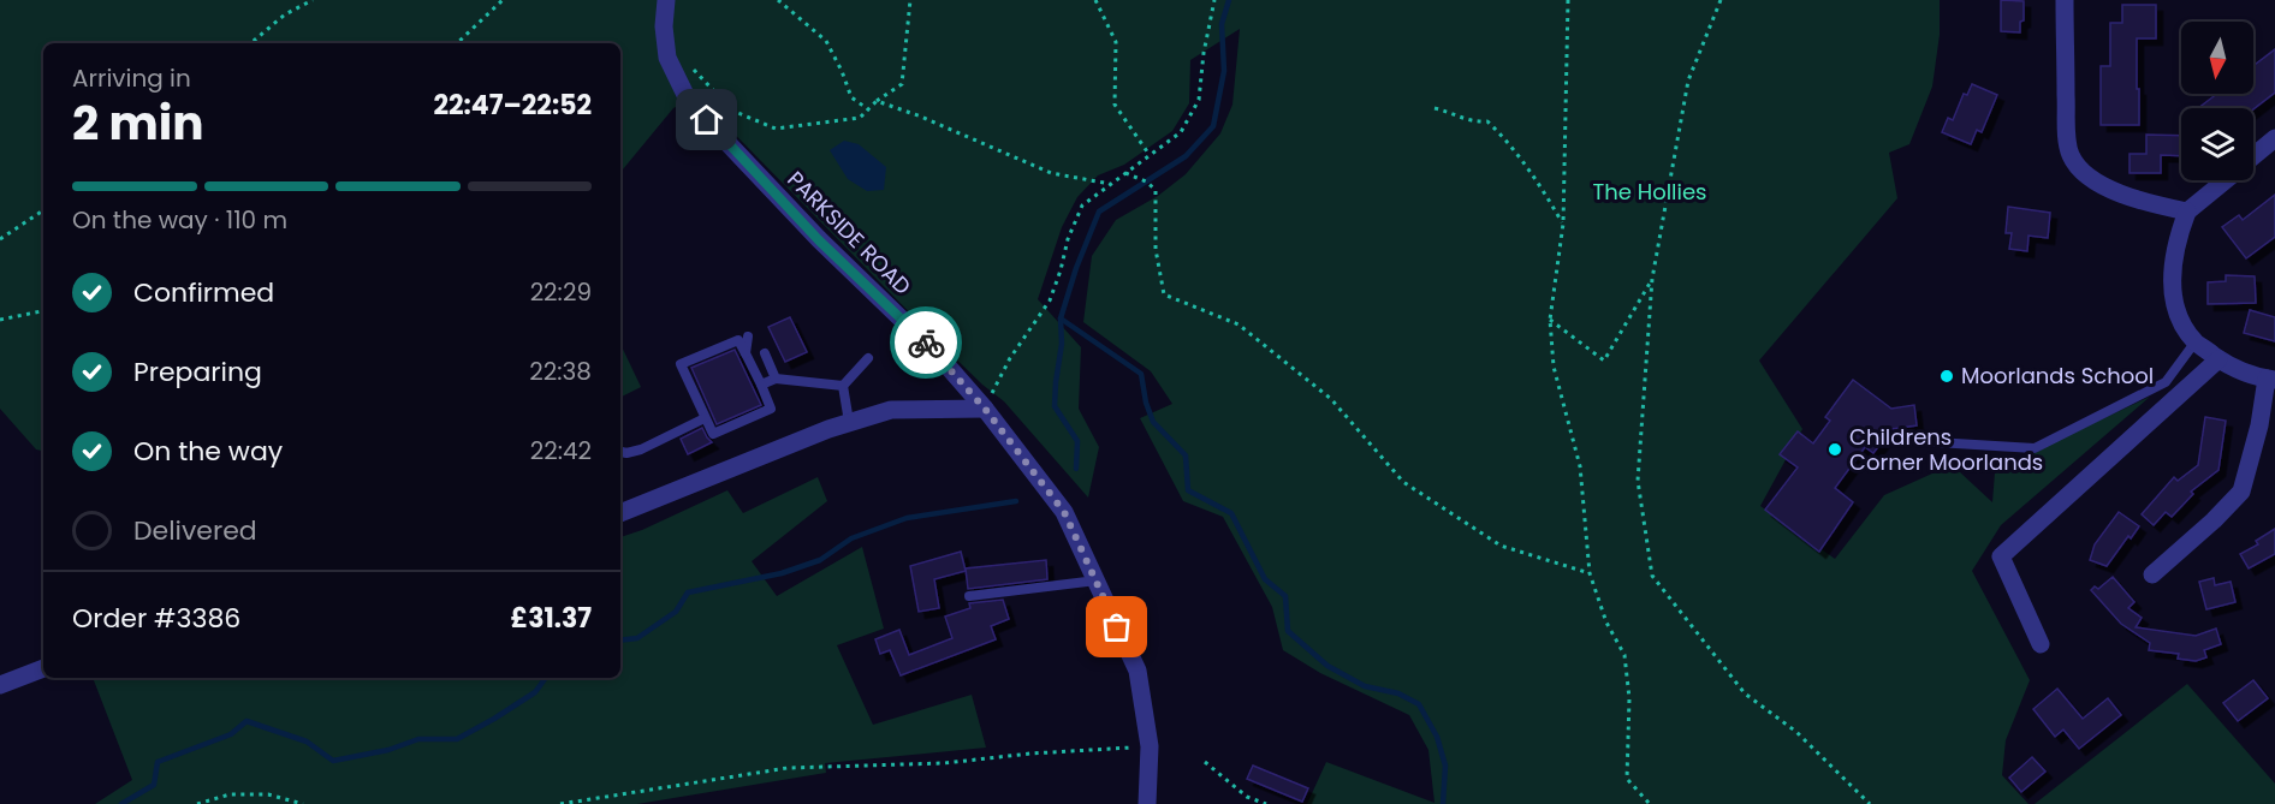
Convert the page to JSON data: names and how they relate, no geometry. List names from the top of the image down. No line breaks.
{"streets":{"street":["PARKSIDE ROAD"]},"parks":["The Hollies"],"places":["Moorlands School","Childrens Corner Moorlands"],"north":"bottom","page":{"heading":["2 min","Arriving in","22:47–22:52"],"panel":["Order #3386","£31.37"],"bar":"On the way · 110 m","list":[["Confirmed","22:29"],["Preparing","22:38"],["On the way","22:42"],"Delivered"]}}
